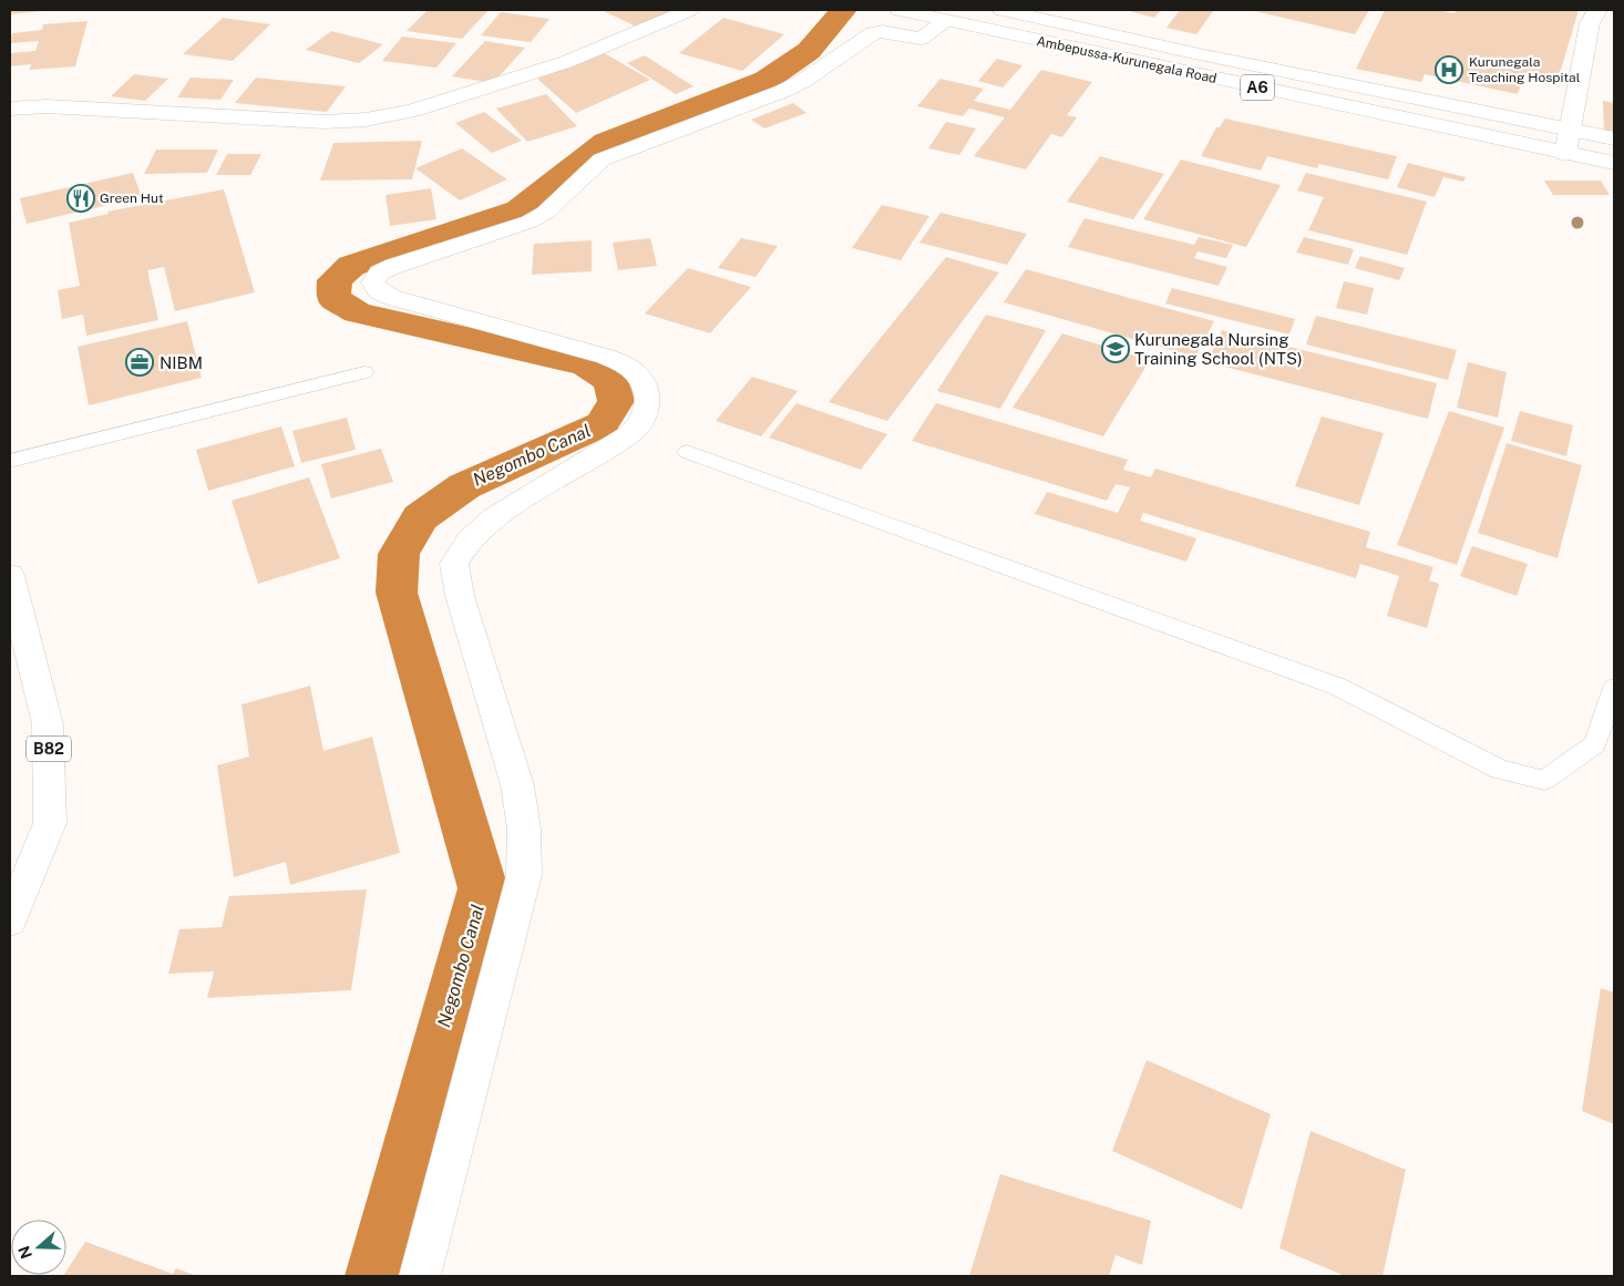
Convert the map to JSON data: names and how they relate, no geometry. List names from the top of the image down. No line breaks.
{"streets":{"main road":["Ambepussa-Kurunegala Road","A6","B82"]},"water":["Negombo Canal"],"places":{"hospital":["Kurunegala Teaching Hospital"],"restaurant":["Green Hut"],"school or university":["Kurunegala Nursing Training School (NTS)"],"office":["NIBM"]},"north":"left"}
